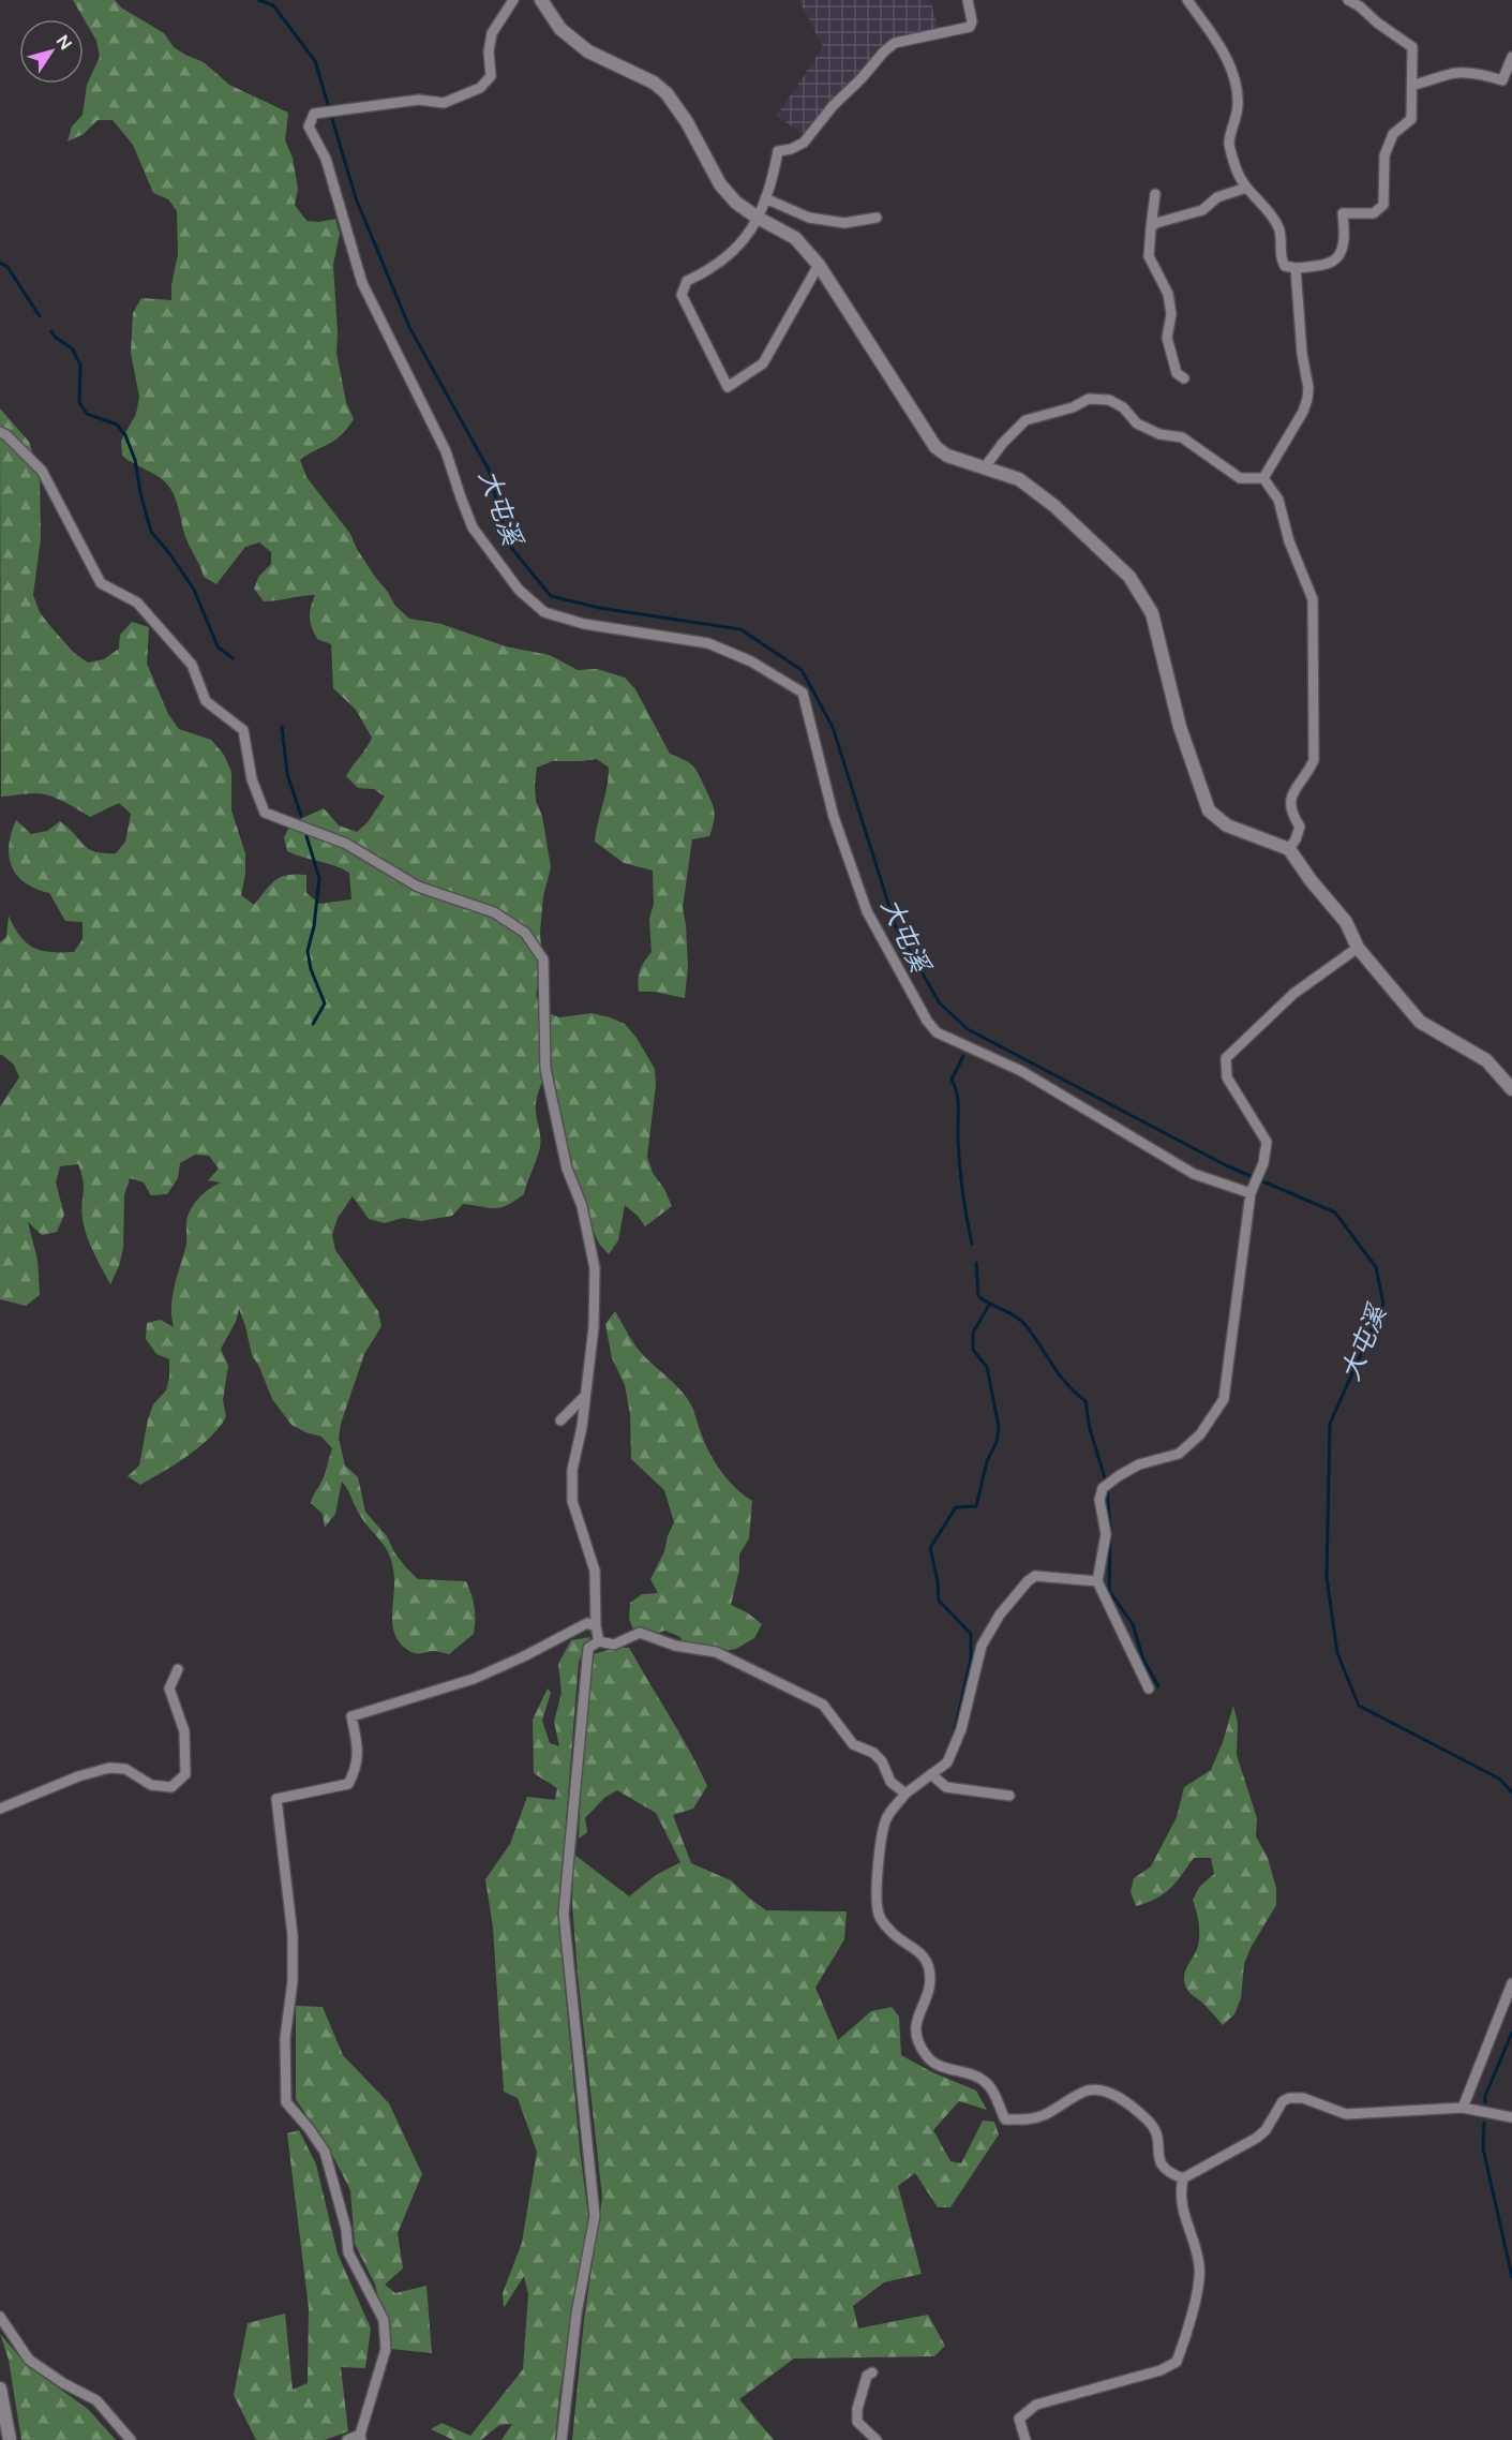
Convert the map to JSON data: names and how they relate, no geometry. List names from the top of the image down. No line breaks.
{"water":["大屯溪"],"north":"top right"}
